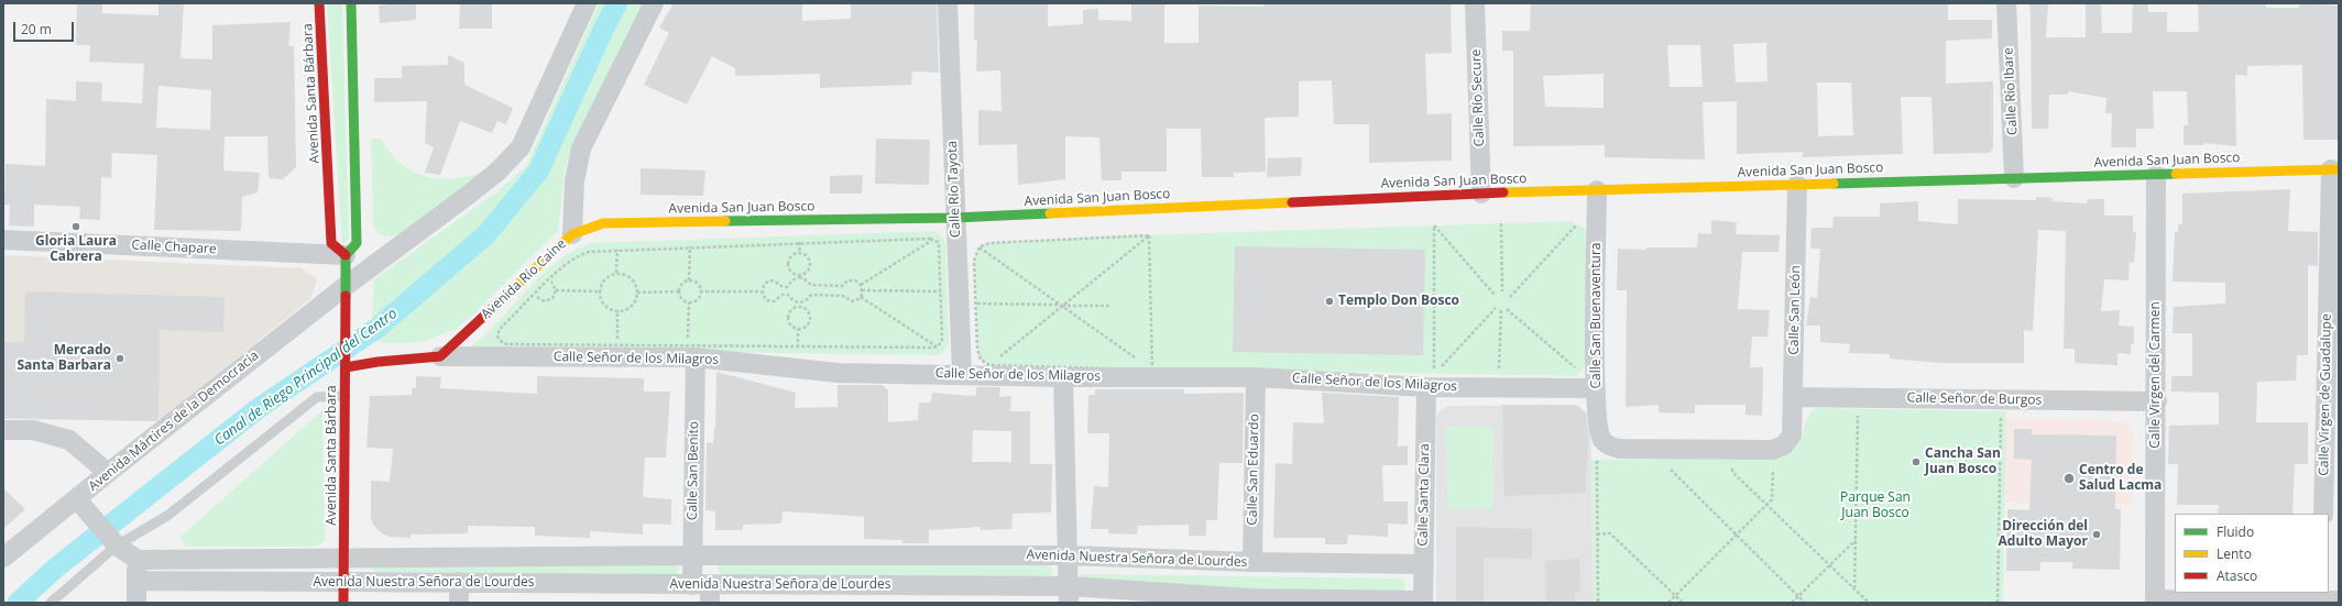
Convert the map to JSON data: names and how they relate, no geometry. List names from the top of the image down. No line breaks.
{"streets":{"main road":["Avenida Santa Bárbara","Avenida San Juan Bosco","Avenida Río Caine"],"street":["Calle Río Ibare","Calle Río Secure","Calle Río Tayota","Calle Chapare","Calle San León","Calle San Buenaventura","Calle Señor de los Milagros","Calle Virgen del Carmen","Calle Virgen de Guadalupe","Calle Señor de Burgos","Avenida Mártires de la Democracia","Calle San Eduardo","Calle San Benito","Calle Santa Clara","Avenida Nuestra Señora de Lourdes"]},"crossings":[["Calle Río Ibare","Avenida San Juan Bosco"],["Avenida Santa Bárbara","Calle Chapare"],["Avenida Santa Bárbara","Avenida Mártires de la Democracia"],["Avenida Santa Bárbara","Avenida Nuestra Señora de Lourdes"],["Calle Río Secure","Avenida San Juan Bosco"],["Avenida San Juan Bosco","Calle Río Tayota"],["Avenida San Juan Bosco","Avenida Río Caine"],["Avenida San Juan Bosco","Calle San León"],["Avenida San Juan Bosco","Calle San Buenaventura"],["Avenida San Juan Bosco","Calle Virgen del Carmen"],["Avenida San Juan Bosco","Calle Virgen de Guadalupe"],["Calle Río Tayota","Calle Señor de los Milagros"],["Avenida Río Caine","Calle Señor de los Milagros"],["Calle San León","Calle Señor de Burgos"],["Calle San Buenaventura","Calle Señor de los Milagros"],["Calle Señor de los Milagros","Calle San Eduardo"],["Calle Señor de los Milagros","Calle San Benito"],["Calle Señor de los Milagros","Calle Santa Clara"],["Calle Virgen del Carmen","Calle Señor de Burgos"],["Calle San Eduardo","Avenida Nuestra Señora de Lourdes"],["Calle San Benito","Avenida Nuestra Señora de Lourdes"],["Calle Santa Clara","Avenida Nuestra Señora de Lourdes"]],"water":["Canal de Riego Principal del Centro"],"parks":["Parque San Juan Bosco"],"places":["Gloria Laura Cabrera","Templo Don Bosco","Mercado Santa Barbara","Cancha San Juan Bosco","Centro de Salud Lacma","Dirección del Adulto Mayor"],"legend":["Fluido","Lento","Atasco"],"scale_bar":"20 m"}
